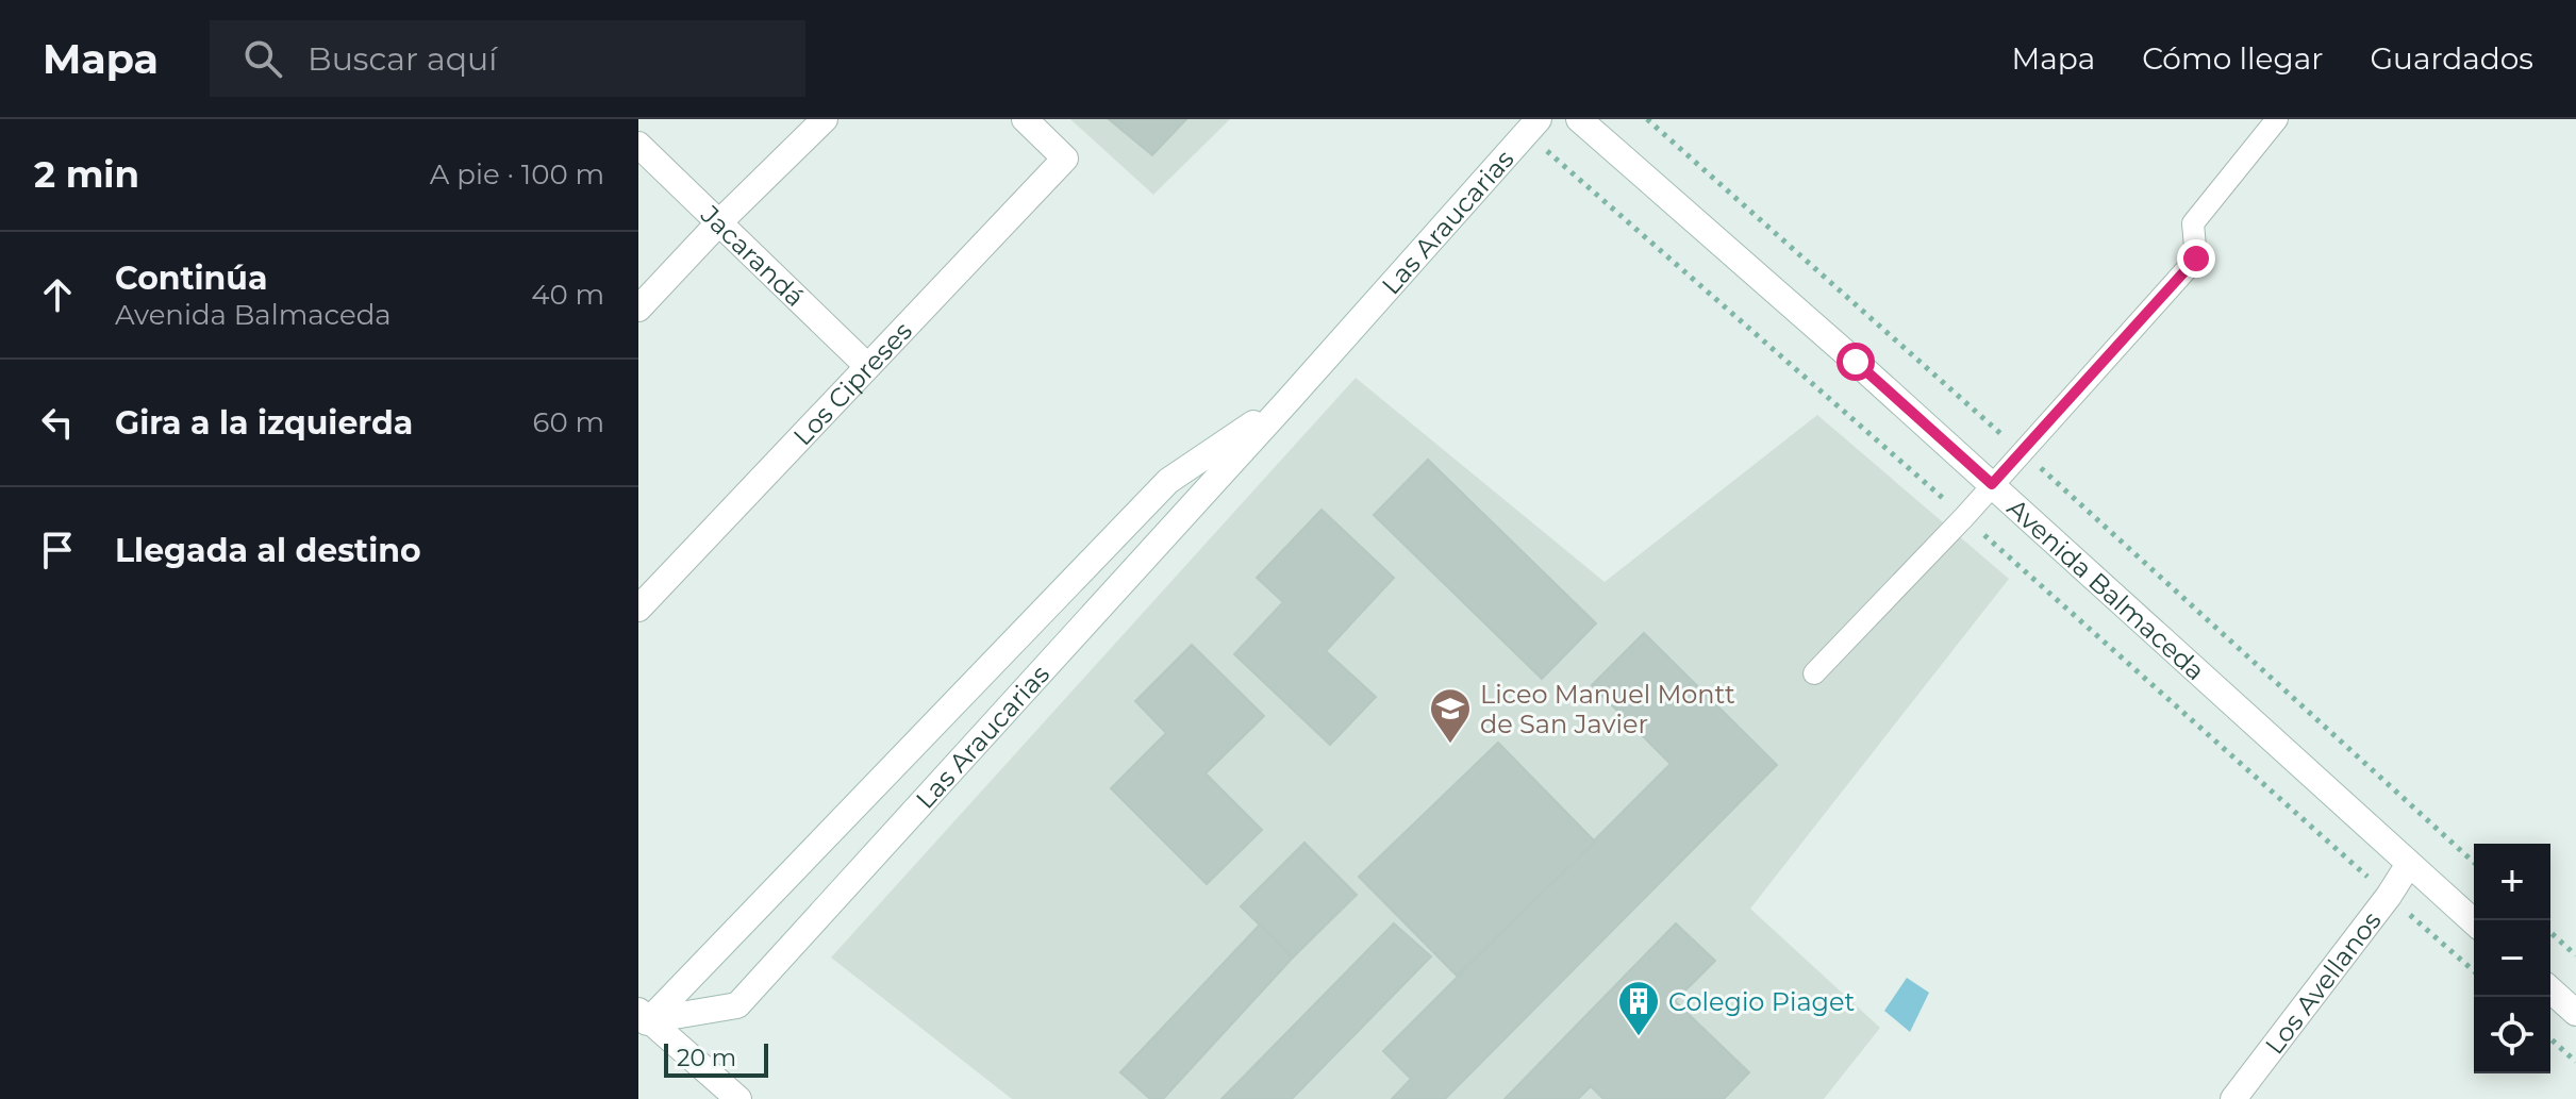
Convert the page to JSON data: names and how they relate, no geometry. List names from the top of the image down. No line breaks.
{"streets":{"street":["Las Araucarias","Jacarandá","Los Cipreses","Avenida Balmaceda","Los Avellanos"]},"crossings":[["Jacarandá","Los Cipreses"],["Avenida Balmaceda","Los Avellanos"]],"places":{"school or university":["Liceo Manuel Montt de San Javier"],"building":["Colegio Piaget"]},"scale_bar":"20 m","page":{"header":"Mapa","search":"Buscar aquí","nav":["Mapa","Cómo llegar","Guardados"],"heading":["2 min","A pie · 100 m"],"list":[["Continúa","Avenida Balmaceda","40 m"],["Gira a la izquierda","60 m"],"Llegada al destino"],"map_buttons":["+","−"],"scale":"20 m"}}
